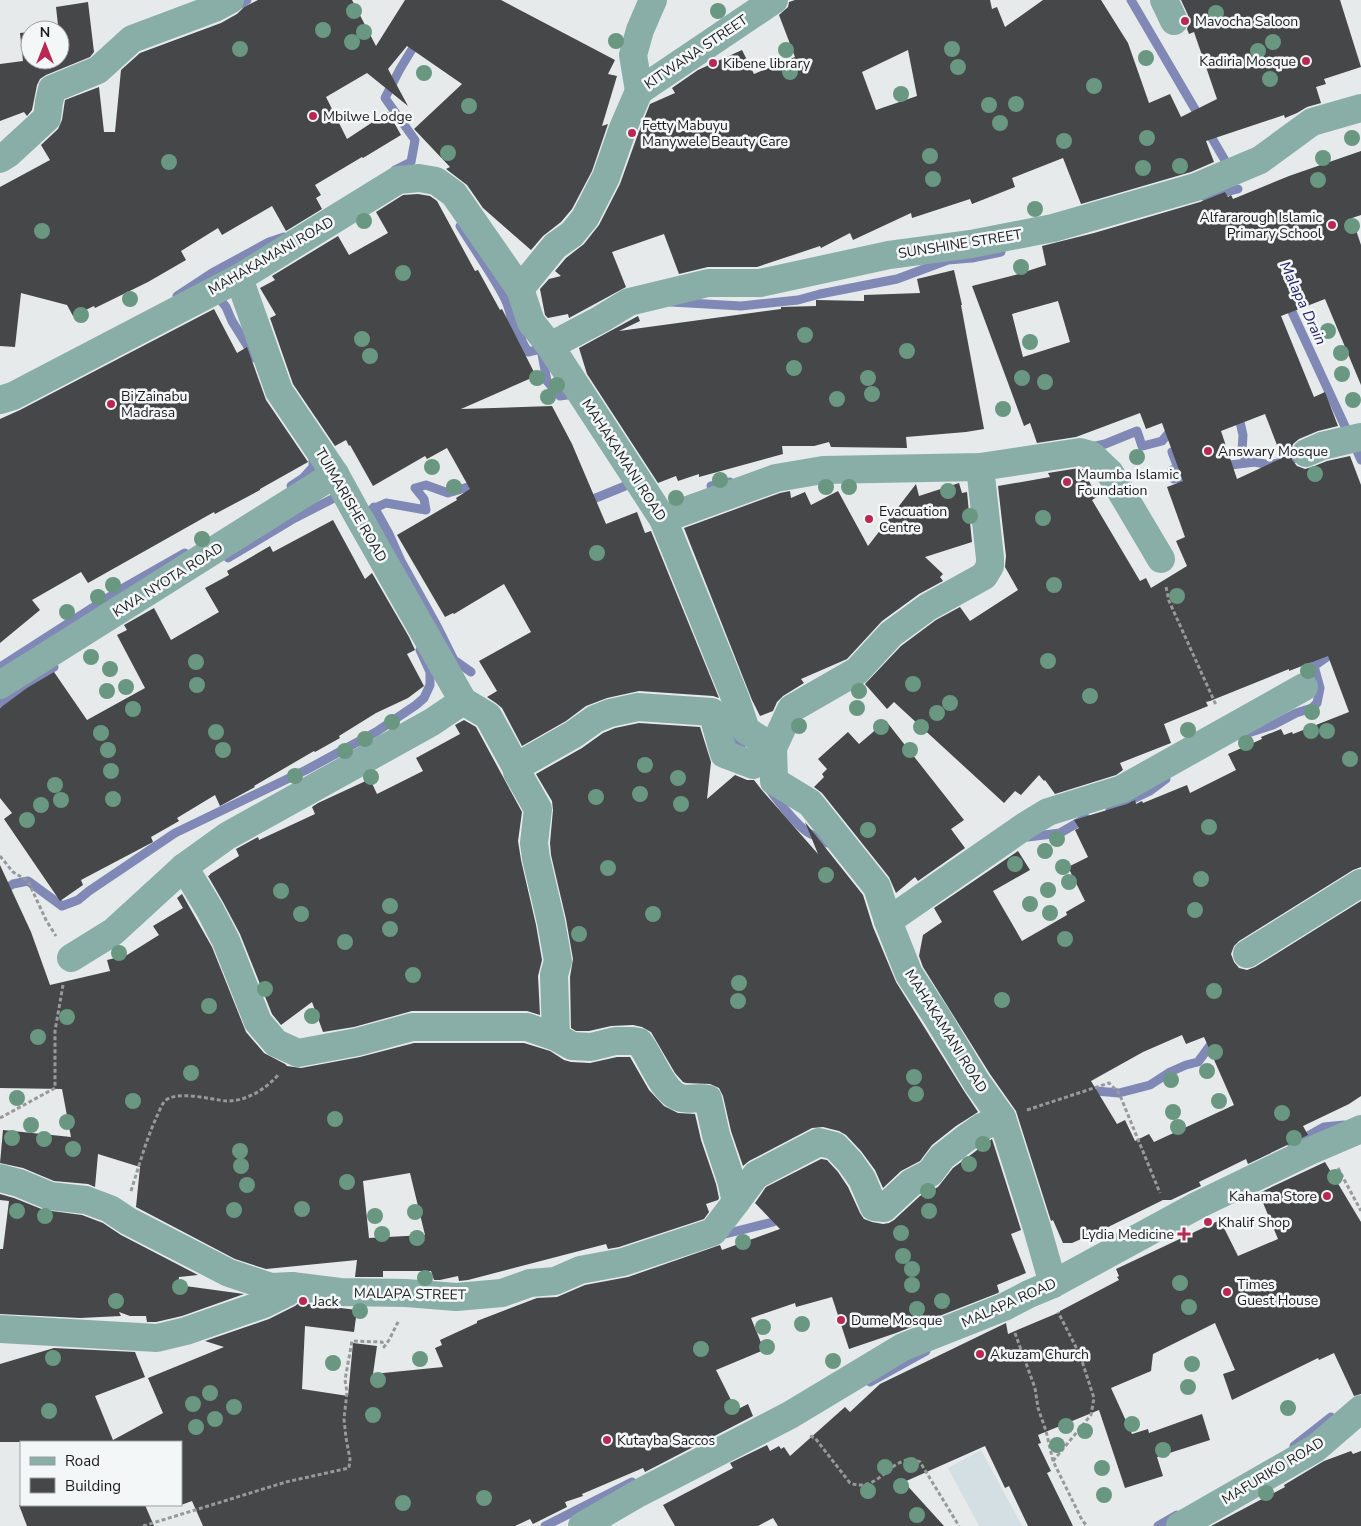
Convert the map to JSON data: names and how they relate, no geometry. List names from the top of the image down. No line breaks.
{"streets":{"street":["KITWANA STREET","SUNSHINE STREET","MAHAKAMANI ROAD","TUIMARISHE ROAD","KWA NYOTA ROAD","MALAPA STREET","MALAPA ROAD","MAFURIKO ROAD"]},"crossings":[["KITWANA STREET","MAHAKAMANI ROAD"],["SUNSHINE STREET","MAHAKAMANI ROAD"],["MAHAKAMANI ROAD","TUIMARISHE ROAD"],["MAHAKAMANI ROAD","MALAPA ROAD"],["TUIMARISHE ROAD","KWA NYOTA ROAD"]],"water":["Malapa Drain"],"places":{"other":["Mavocha Saloon","Kadiria Mosque","Kibene library","Mbilwe Lodge","Fetty Mabuyu Manywele Beauty Care","Alfararough Islamic Primary School","Bi Zainabu Madrasa","Answary Mosque","Maumba Islamic Foundation","Evacuation Centre","Kahama Store","Khalif Shop","Times Guest House","Jack","Dume Mosque","Akuzam Church","Kutayba Saccos"],"health":["Lydia Medicine"]},"legend":["Road","Building"],"north":"top"}
